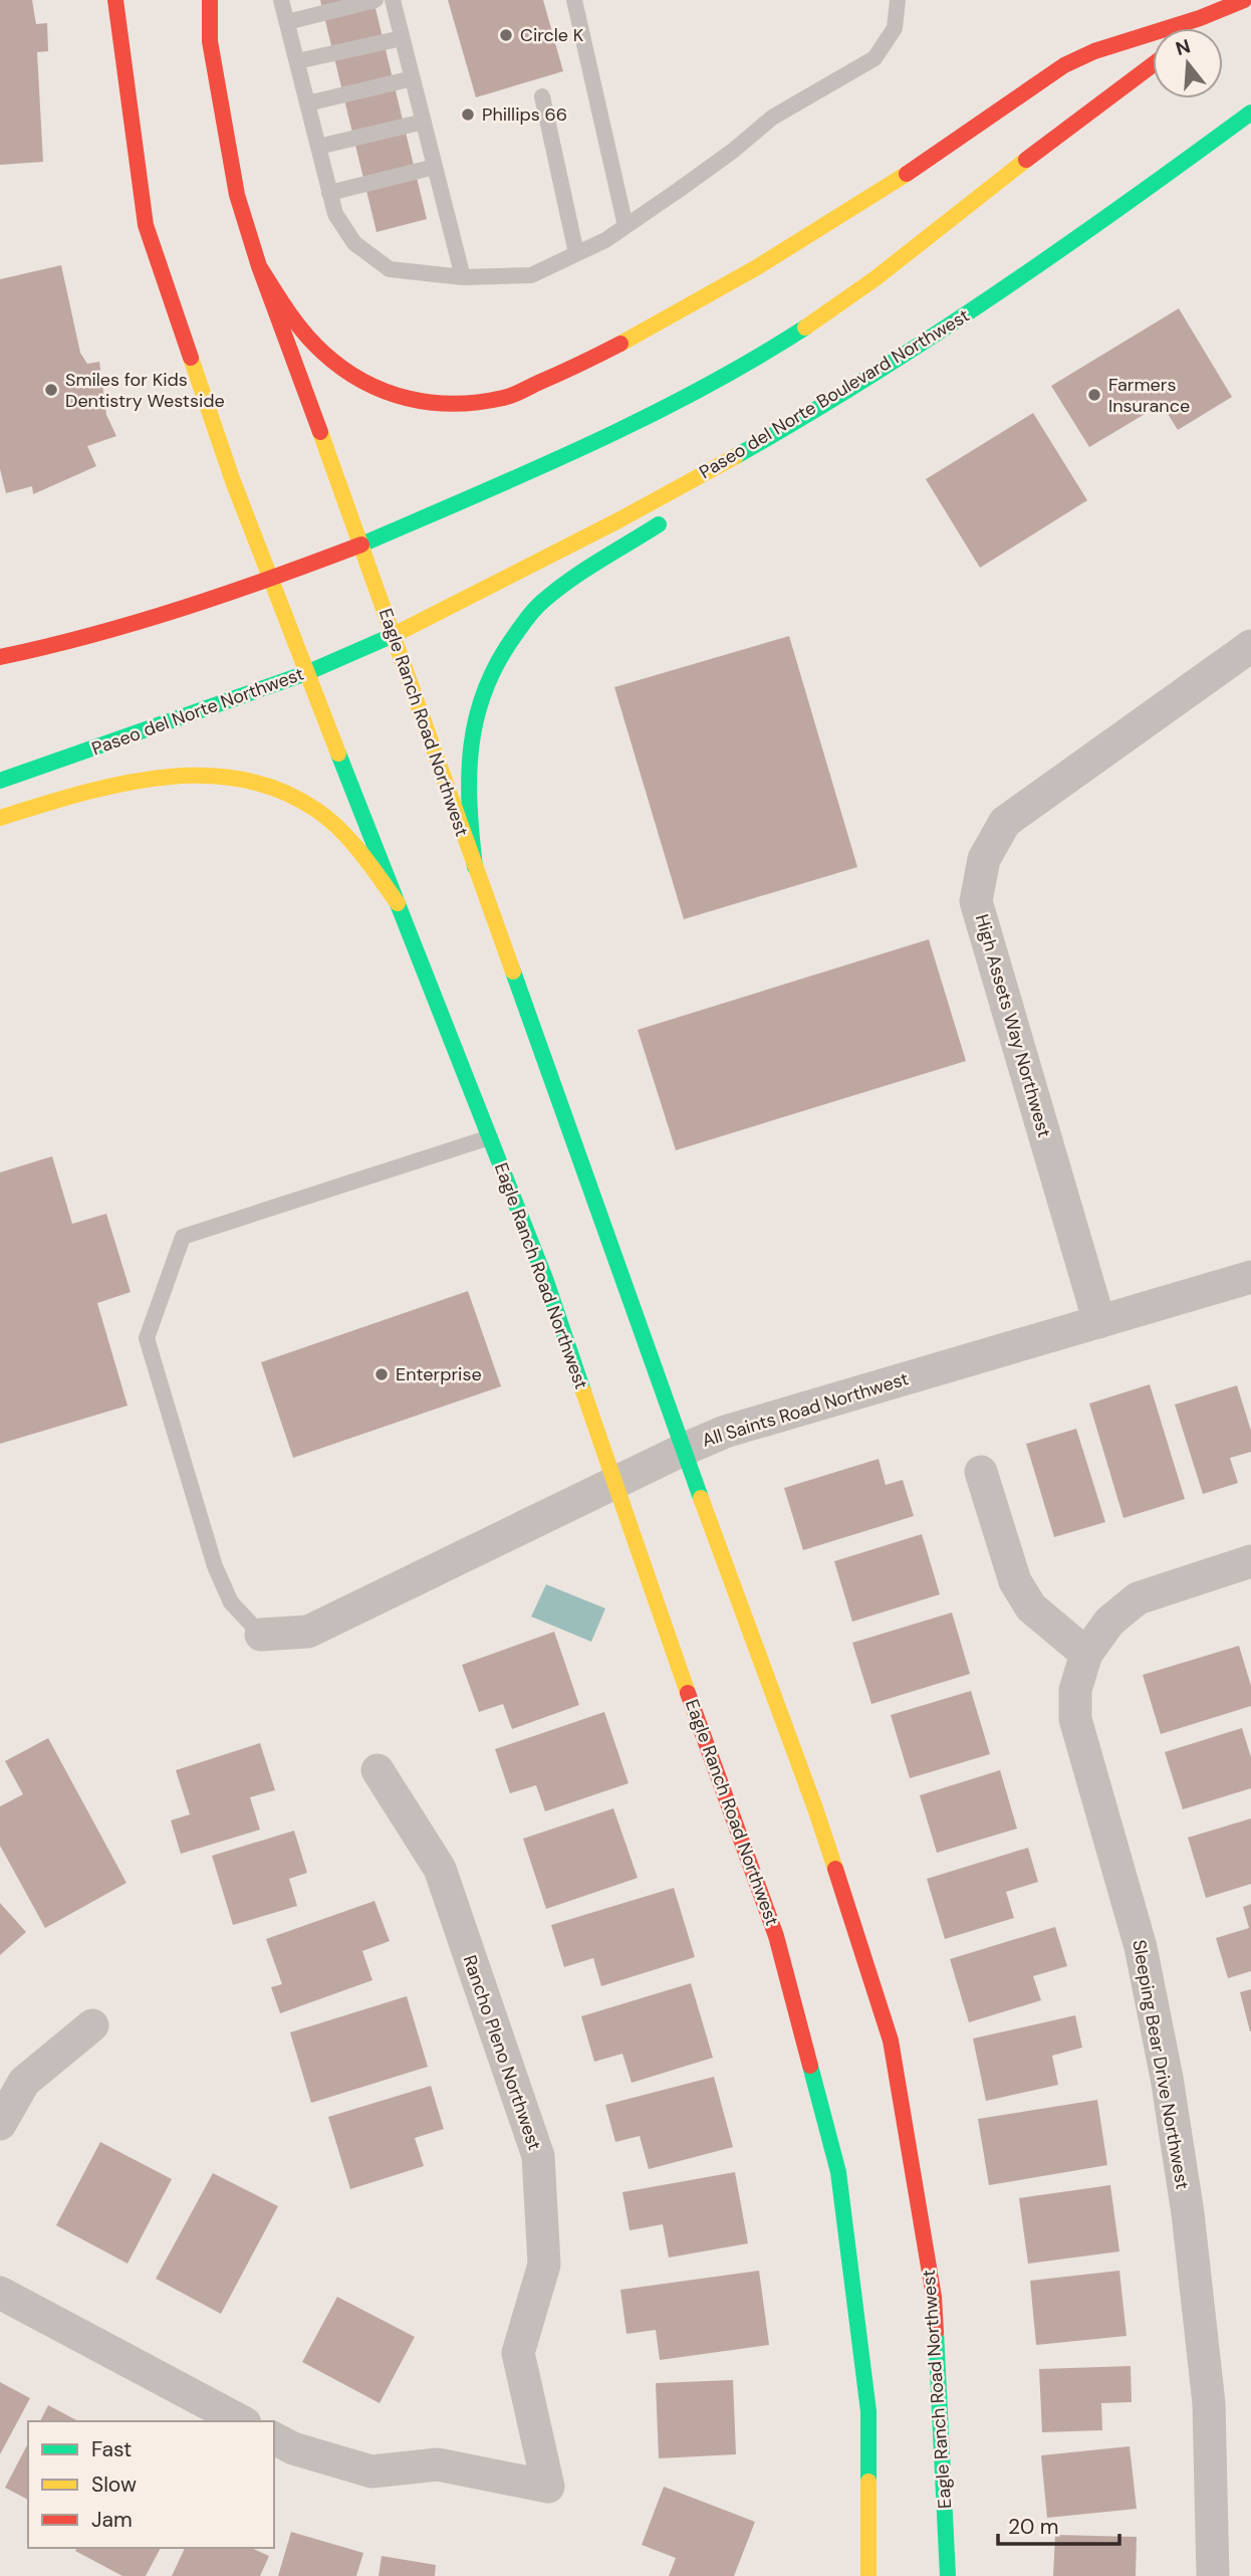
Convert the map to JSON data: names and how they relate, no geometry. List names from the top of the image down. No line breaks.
{"streets":{"main road":["Paseo del Norte Boulevard Northwest","Paseo del Norte Northwest","Eagle Ranch Road Northwest"],"street":["High Assets Way Northwest","All Saints Road Northwest","Rancho Pleno Northwest","Sleeping Bear Drive Northwest"]},"crossings":[["Paseo del Norte Boulevard Northwest","Paseo del Norte Northwest"],["Paseo del Norte Boulevard Northwest","Eagle Ranch Road Northwest"],["Paseo del Norte Northwest","Eagle Ranch Road Northwest"],["Eagle Ranch Road Northwest","All Saints Road Northwest"],["High Assets Way Northwest","All Saints Road Northwest"]],"places":["Circle K","Phillips 66","Smiles for Kids Dentistry Westside","Farmers Insurance","Enterprise"],"legend":["Fast","Slow","Jam"],"scale_bar":"20 m","north":"top"}
